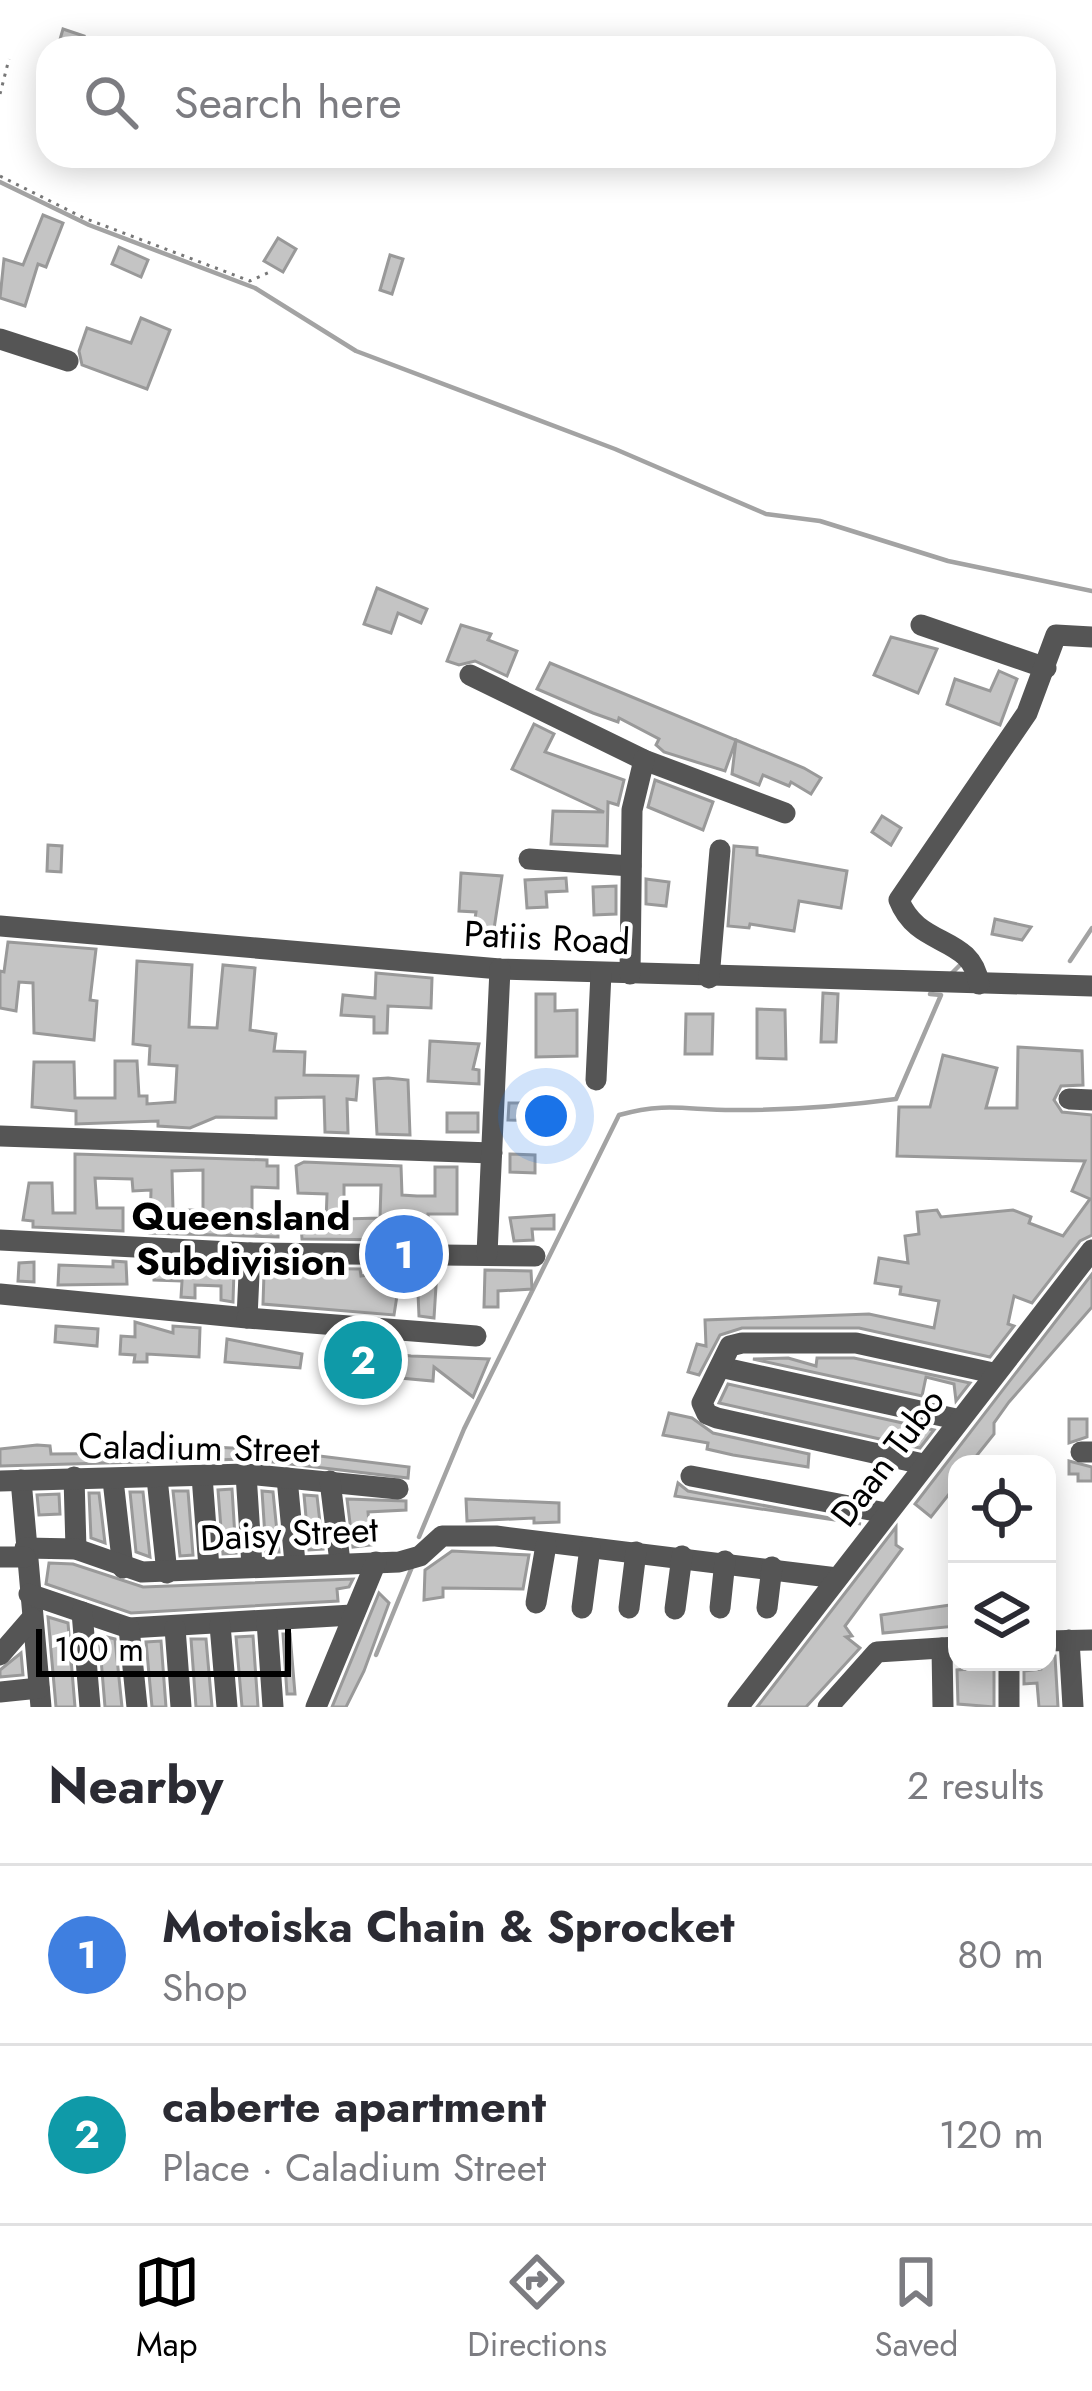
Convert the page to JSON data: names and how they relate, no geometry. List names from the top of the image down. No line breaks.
{"streets":{"street":["Patiis Road","Caladium Street","Daan Tubo","Daisy Street"]},"crossings":[["Daan Tubo","Daisy Street"]],"districts":["Queensland Subdivision"],"scale_bar":"100 m","page":{"search":"Search here","pins":["1","2"],"scale":"100 m","heading":["Nearby","2 results"],"list":[{"mark":"1","name":"Motoiska Chain & Sprocket","note":"Shop","value":"80 m"},{"mark":"2","name":"caberte apartment","note":"Place · Caladium Street","value":"120 m"}],"nav":["Map","Directions","Saved"]}}
